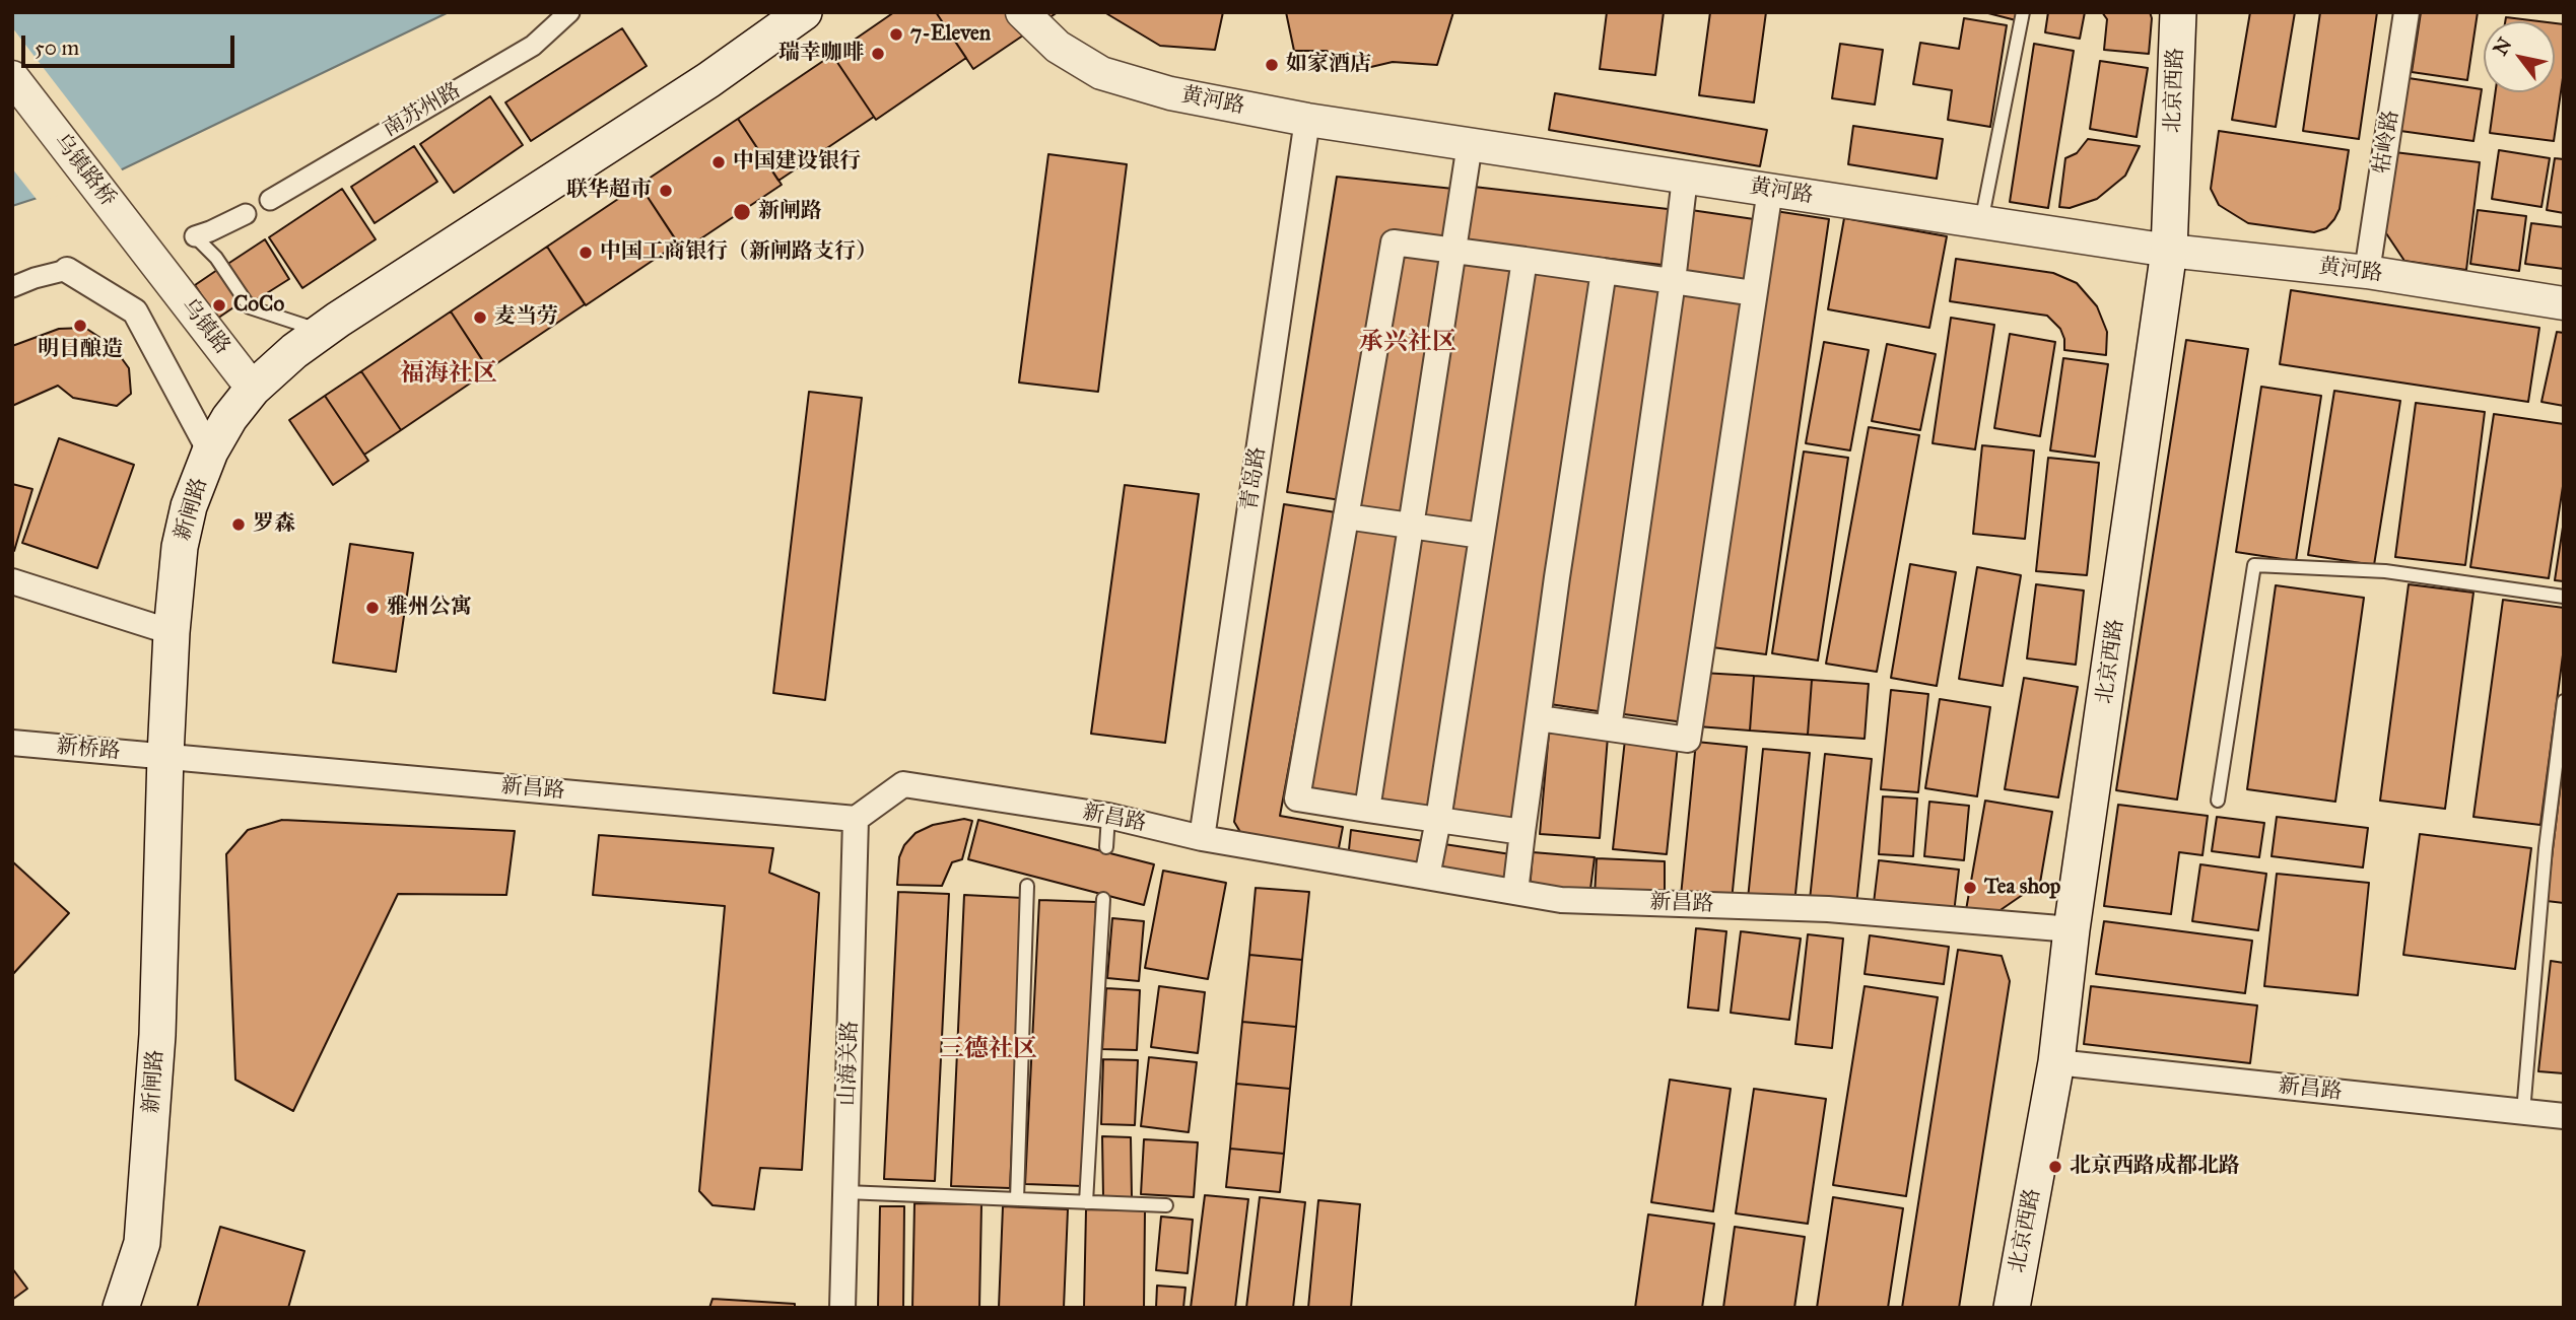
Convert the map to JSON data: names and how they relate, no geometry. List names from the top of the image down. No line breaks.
{"streets":{"main road":["北京西路","新闸路"],"street":["黄河路","南苏州路","牯岭路","乌镇路桥","乌镇路","青岛路","新桥路","新昌路","山海关路"]},"crossings":[["北京西路","黄河路"],["北京西路","新昌路"],["黄河路","牯岭路"],["黄河路","青岛路"],["乌镇路桥","乌镇路"],["乌镇路","新闸路"],["青岛路","新昌路"],["新闸路","新桥路"],["新闸路","新昌路"],["新桥路","新昌路"],["新昌路","山海关路"]],"districts":["承兴社区","福海社区","三德社区"],"places":["7-Eleven","瑞幸咖啡","如家酒店","中国建设银行","联华超市","新闸路","中国工商银行（新闸路支行）","CoCo","麦当劳","明日酿造","罗森","雅州公寓","Tea shop","北京西路成都北路"],"scale_bar":"50 m","north":"top left"}
